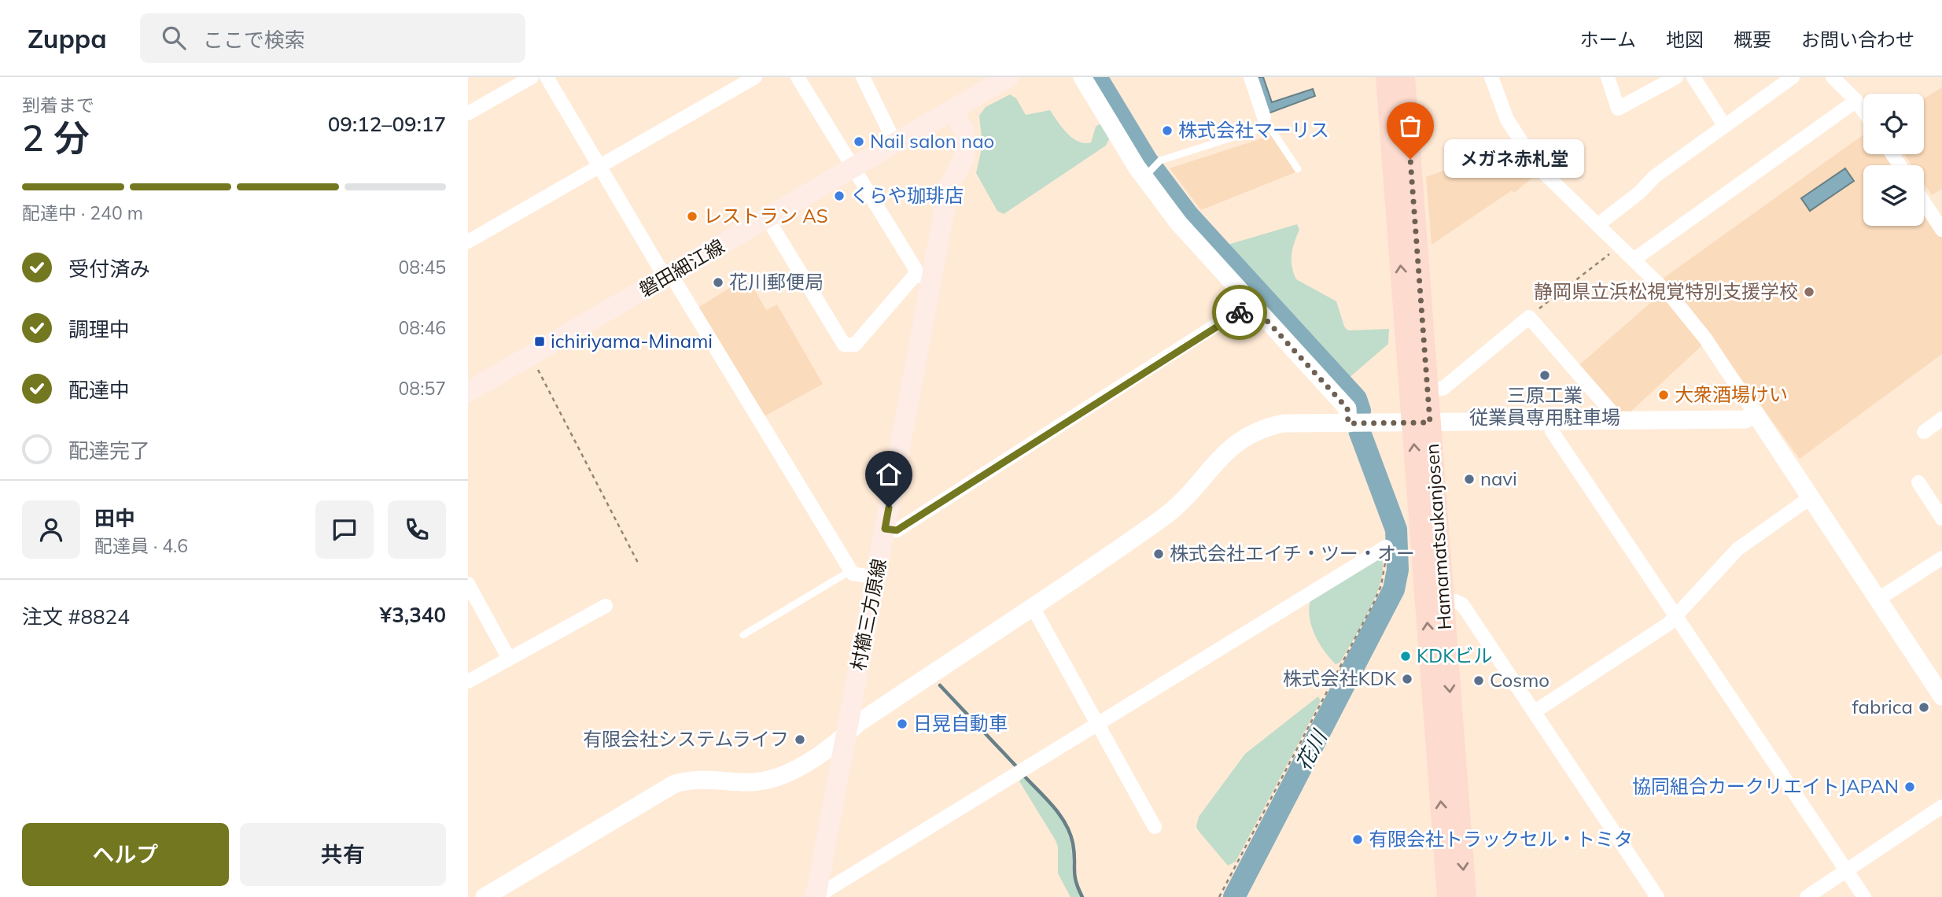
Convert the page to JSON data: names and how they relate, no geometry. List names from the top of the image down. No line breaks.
{"streets":{"main road":["磐田細江線","Hamamatsukanjosen","村櫛三方原線"]},"crossings":[["磐田細江線","村櫛三方原線"]],"water":["花川"],"places":{"other":["株式会社マーリス","Nail salon nao","メガネ赤札堂","くらや珈琲店","レストラン AS","花川郵便局","静岡県立浜松視覚特別支援学校","三原工業 従業員専用駐車場","大衆酒場けい","navi","株式会社エイチ・ツー・オー","KDKビル","株式会社KDK","Cosmo","fabrica","日晃自動車","有限会社システムライフ","協同組合カークリエイトJAPAN","有限会社トラックセル・トミタ"],"transit":["ichiriyama-Minami"]},"page":{"header":"Zuppa","search":"ここで検索","nav":["ホーム","地図","概要","お問い合わせ"],"heading":["2 分","到着まで","09:12–09:17"],"panel":["田中","配達員 · 4.6","注文 #8824","¥3,340"],"bubble":"メガネ赤札堂","bar":"配達中 · 240 m","list":[["受付済み","08:45"],["調理中","08:46"],["配達中","08:57"],"配達完了"],"buttons":["ヘルプ","共有"]}}
